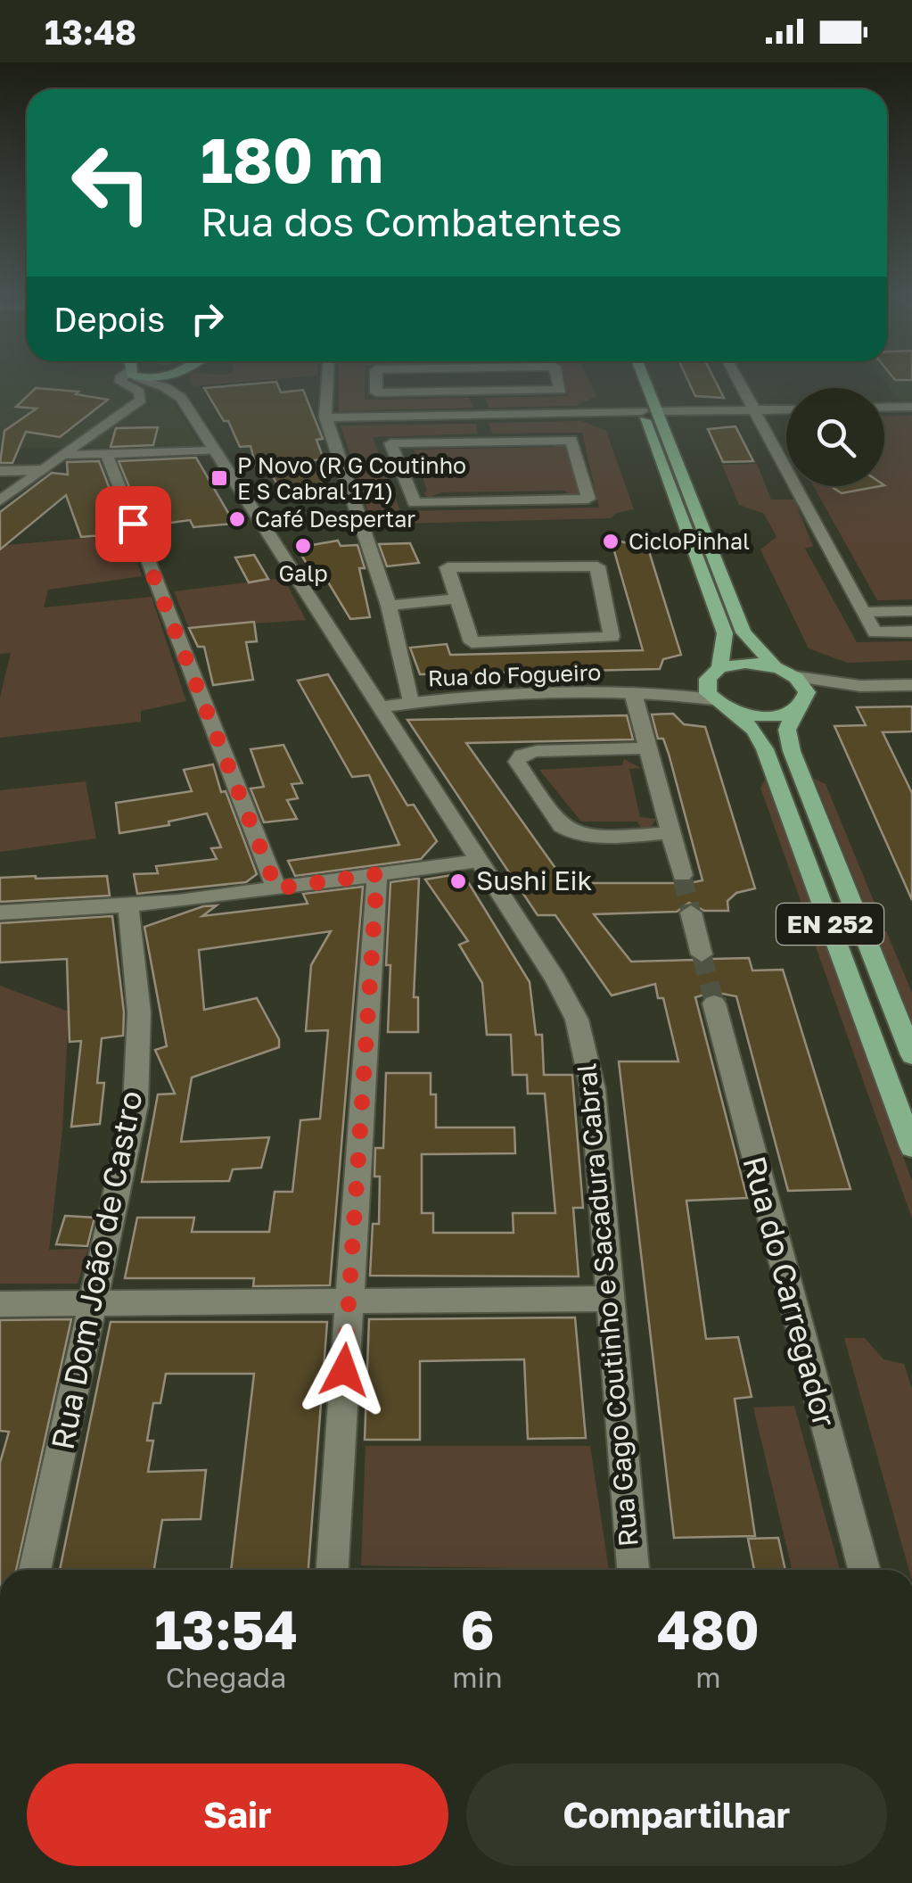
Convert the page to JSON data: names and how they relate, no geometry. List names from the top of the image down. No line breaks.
{"streets":{"main road":["EN 252"],"street":["Rua do Fogueiro","Rua Dom João de Castro","Rua do Carregador","Rua Gago Coutinho e Sacadura Cabral"]},"crossings":[["Rua do Fogueiro","EN 252"],["Rua do Fogueiro","Rua Gago Coutinho e Sacadura Cabral"]],"places":{"transit":["P Novo (R G Coutinho E S Cabral 171)"],"other":["Café Despertar","CicloPinhal","Galp","Sushi Eik"]},"page":{"status":"13:48","turn":["180 m","Rua dos Combatentes"],"then":"Depois","eta":["13:54","Chegada","6","min","480","m"],"buttons":["Sair","Compartilhar"]}}
